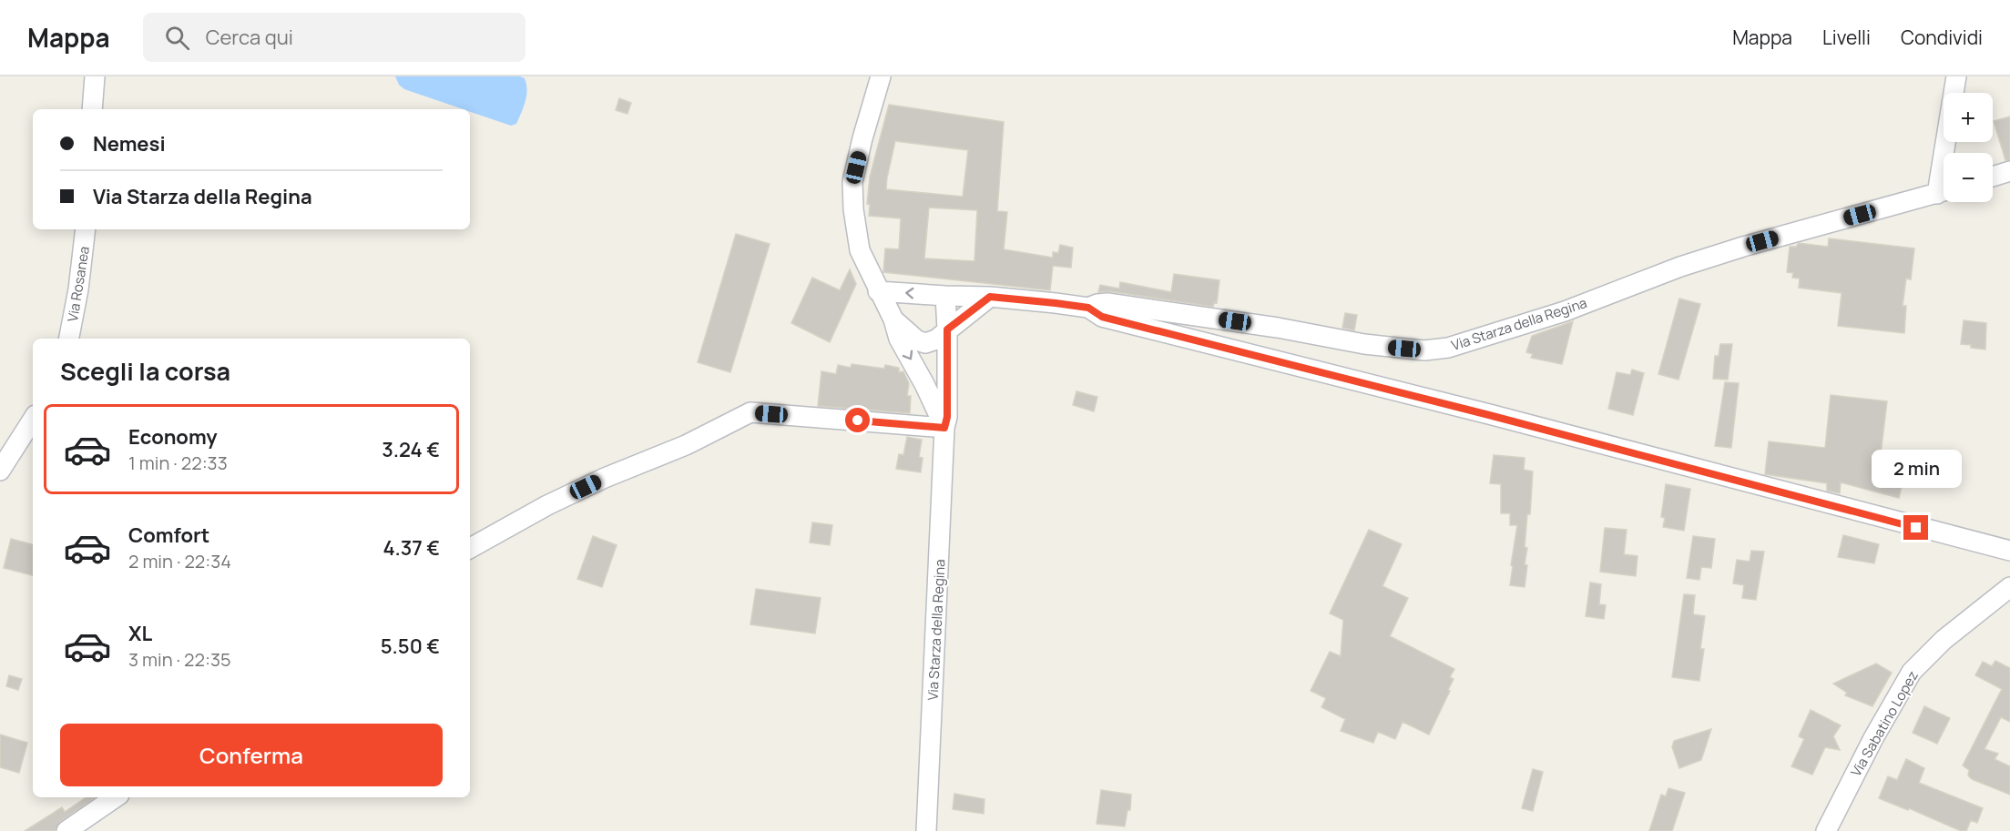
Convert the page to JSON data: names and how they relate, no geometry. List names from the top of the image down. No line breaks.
{"streets":{"street":["Via Rosanea","Via Starza della Regina","Via Sabatino Lopez"]},"page":{"header":"Mappa","search":"Cerca qui","nav":["Mappa","Livelli","Condividi"],"map_buttons":["+","−"],"banner":["Nemesi","Via Starza della Regina"],"heading":"Scegli la corsa","list":[{"name":"Economy","note":"1 min · 22:33","value":"3.24 €"},{"name":"Comfort","note":"2 min · 22:34","value":"4.37 €"},{"name":"XL","note":"3 min · 22:35","value":"5.50 €"}],"bubble":"2 min","buttons":"Conferma"}}
